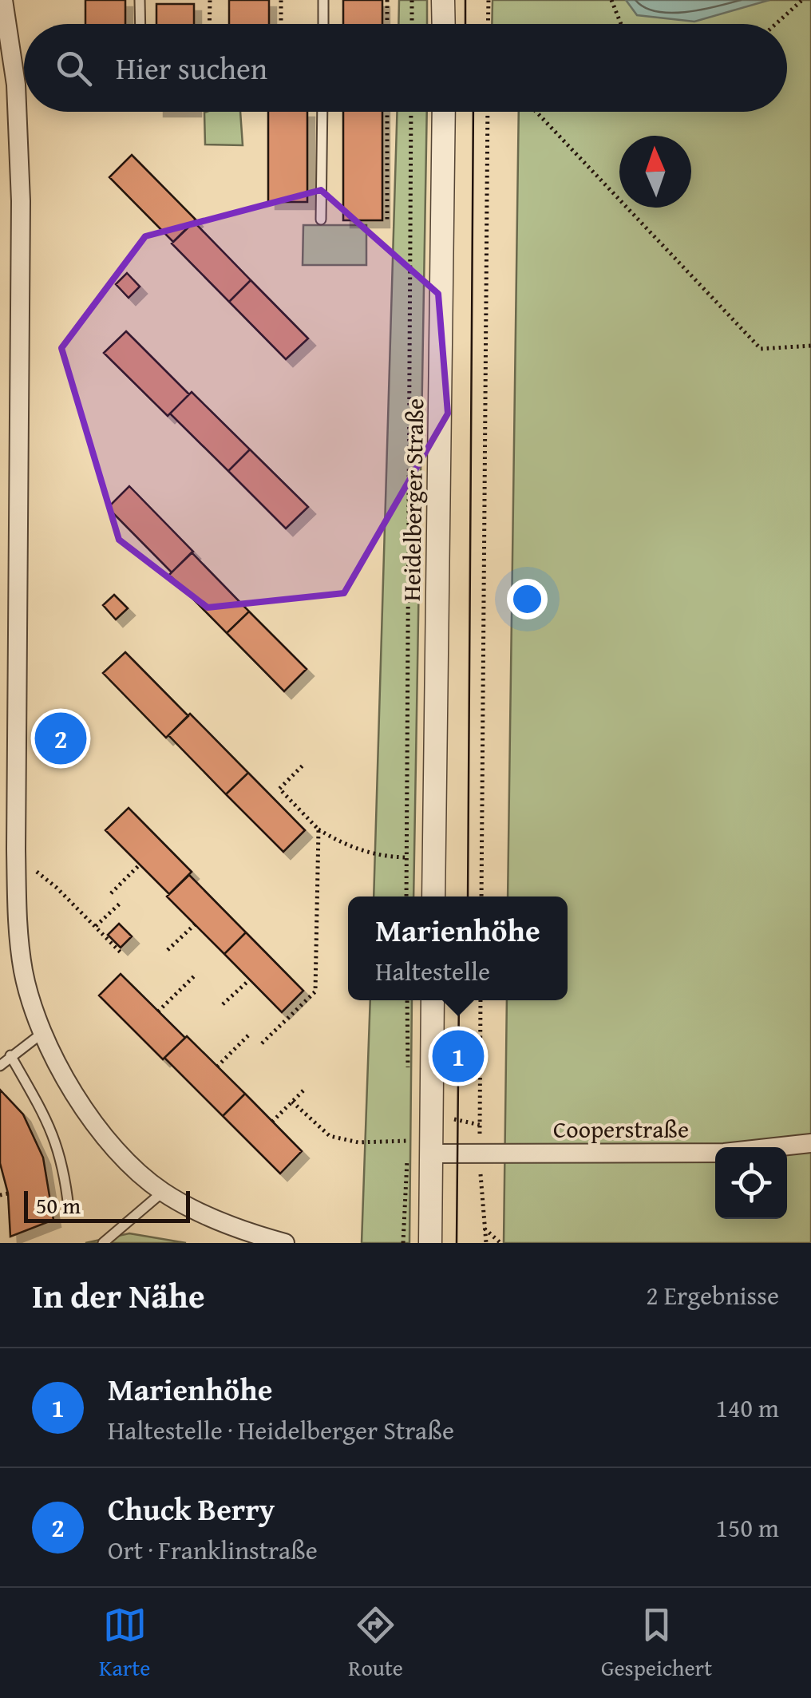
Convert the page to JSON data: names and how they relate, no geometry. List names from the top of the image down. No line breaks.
{"streets":{"street":["Heidelberger Straße","Cooperstraße"]},"scale_bar":"50 m","north":"top","page":{"search":"Hier suchen","pins":["2","1"],"popup":["Marienhöhe","Haltestelle"],"scale":"50 m","heading":["In der Nähe","2 Ergebnisse"],"list":[{"mark":"1","name":"Marienhöhe","note":"Haltestelle · Heidelberger Straße","value":"140 m"},{"mark":"2","name":"Chuck Berry","note":"Ort · Franklinstraße","value":"150 m"}],"nav":["Karte","Route","Gespeichert"]}}
